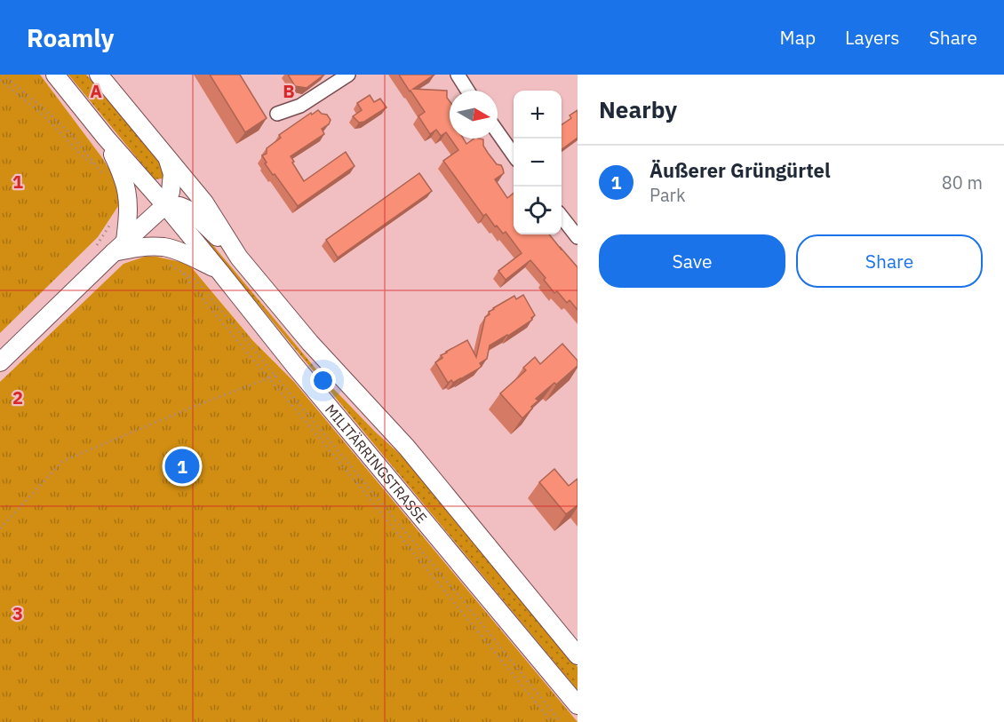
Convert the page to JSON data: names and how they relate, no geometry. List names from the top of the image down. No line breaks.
{"streets":{"main road":["MILITÄRRINGSTRASSE"]},"north":"right","page":{"header":"Roamly","nav":["Map","Layers","Share"],"heading":"Nearby","map_buttons":["+","−"],"list":[{"mark":"1","name":"Äußerer Grüngürtel","note":"Park","value":"80 m"}],"buttons":["Save","Share"],"pins":"1"},"grid":{"columns":["A","B"],"rows":["1","2","3"]}}
